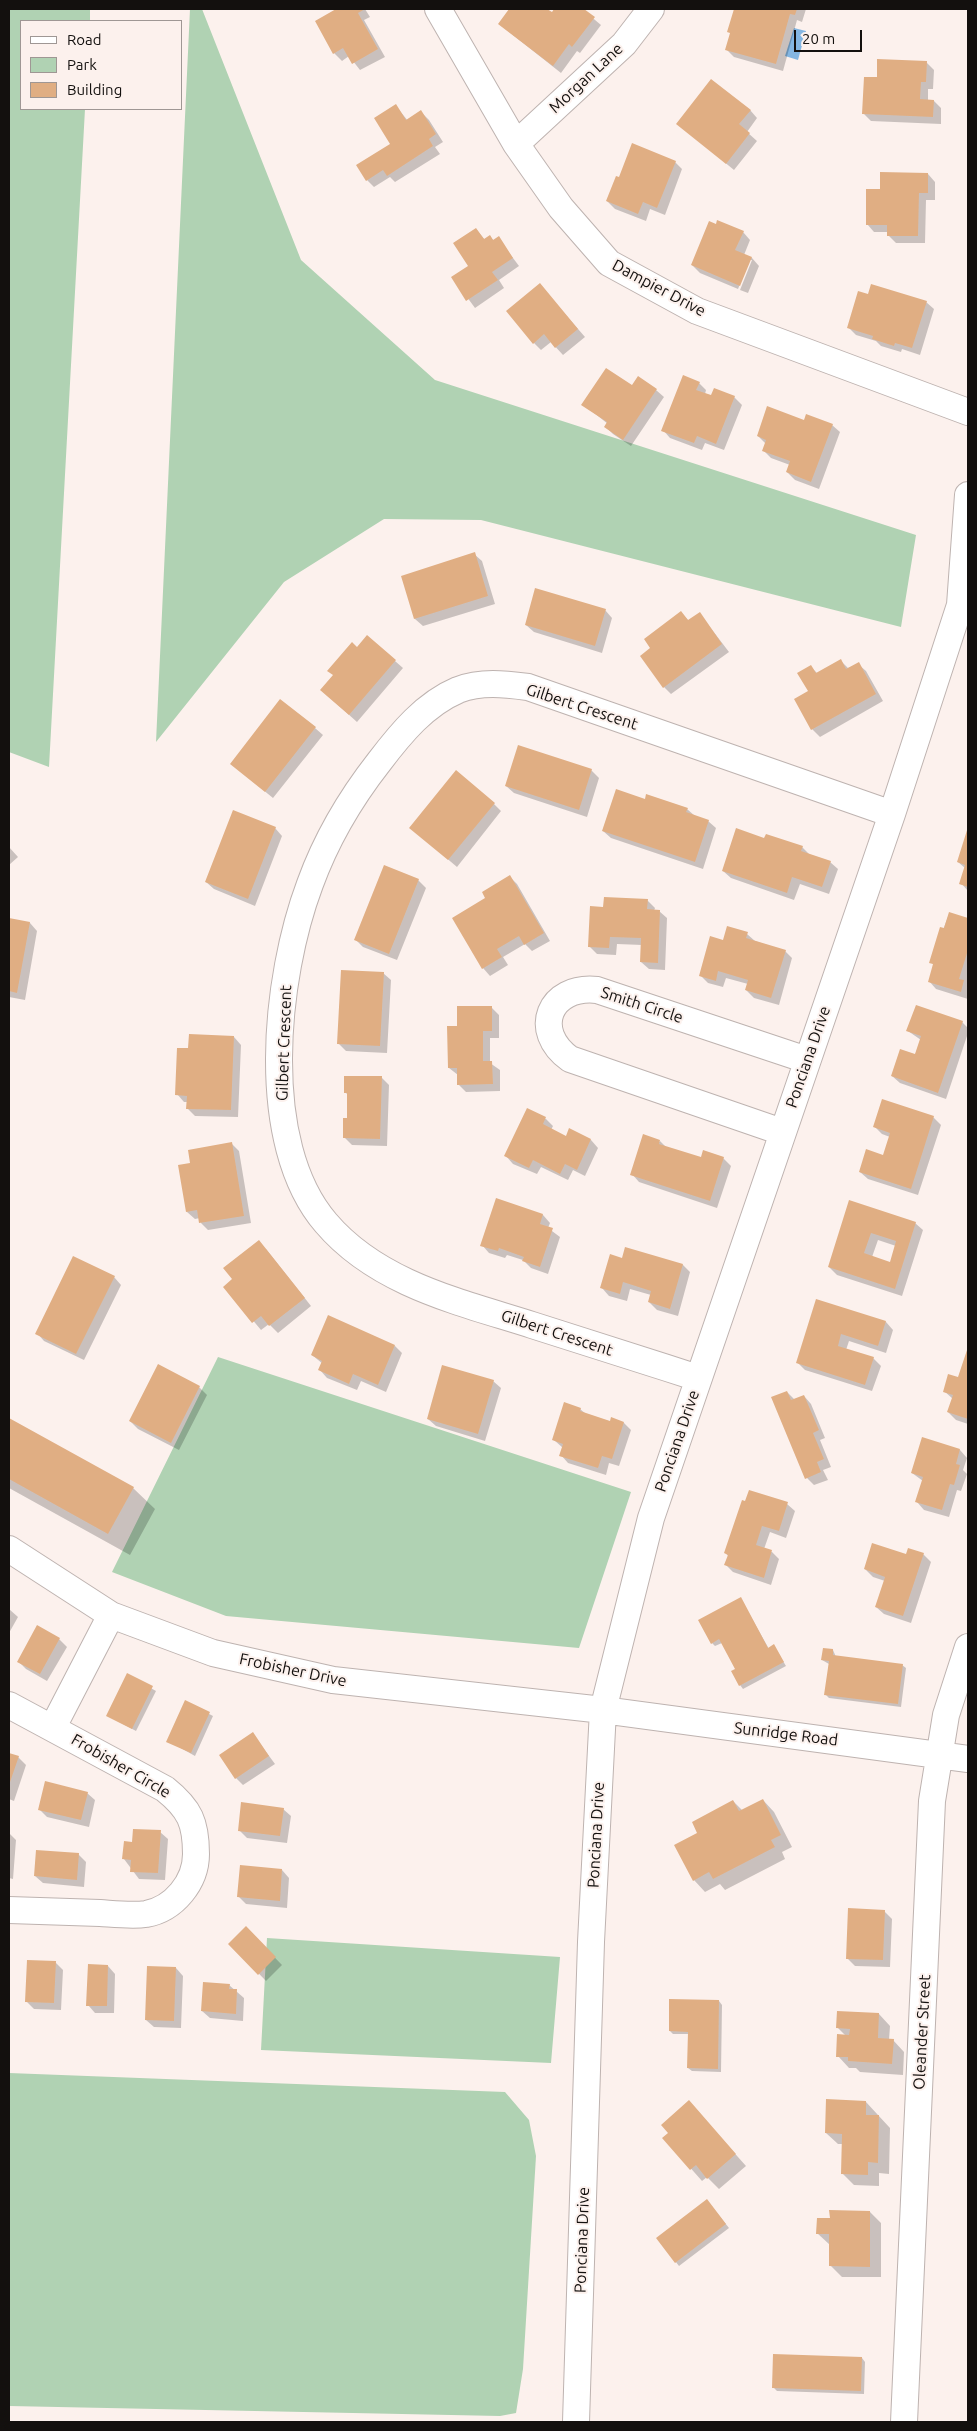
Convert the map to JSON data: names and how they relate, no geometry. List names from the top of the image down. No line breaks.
{"streets":{"street":["Morgan Lane","Dampier Drive","Gilbert Crescent","Smith Circle","Ponciana Drive","Frobisher Drive","Sunridge Road","Frobisher Circle","Oleander Street"]},"crossings":[["Morgan Lane","Dampier Drive"],["Gilbert Crescent","Ponciana Drive"],["Smith Circle","Ponciana Drive"],["Ponciana Drive","Frobisher Drive"],["Ponciana Drive","Sunridge Road"],["Frobisher Drive","Sunridge Road"],["Frobisher Drive","Frobisher Circle"],["Sunridge Road","Oleander Street"]],"legend":["Road","Park","Building"],"scale_bar":"20 m"}
